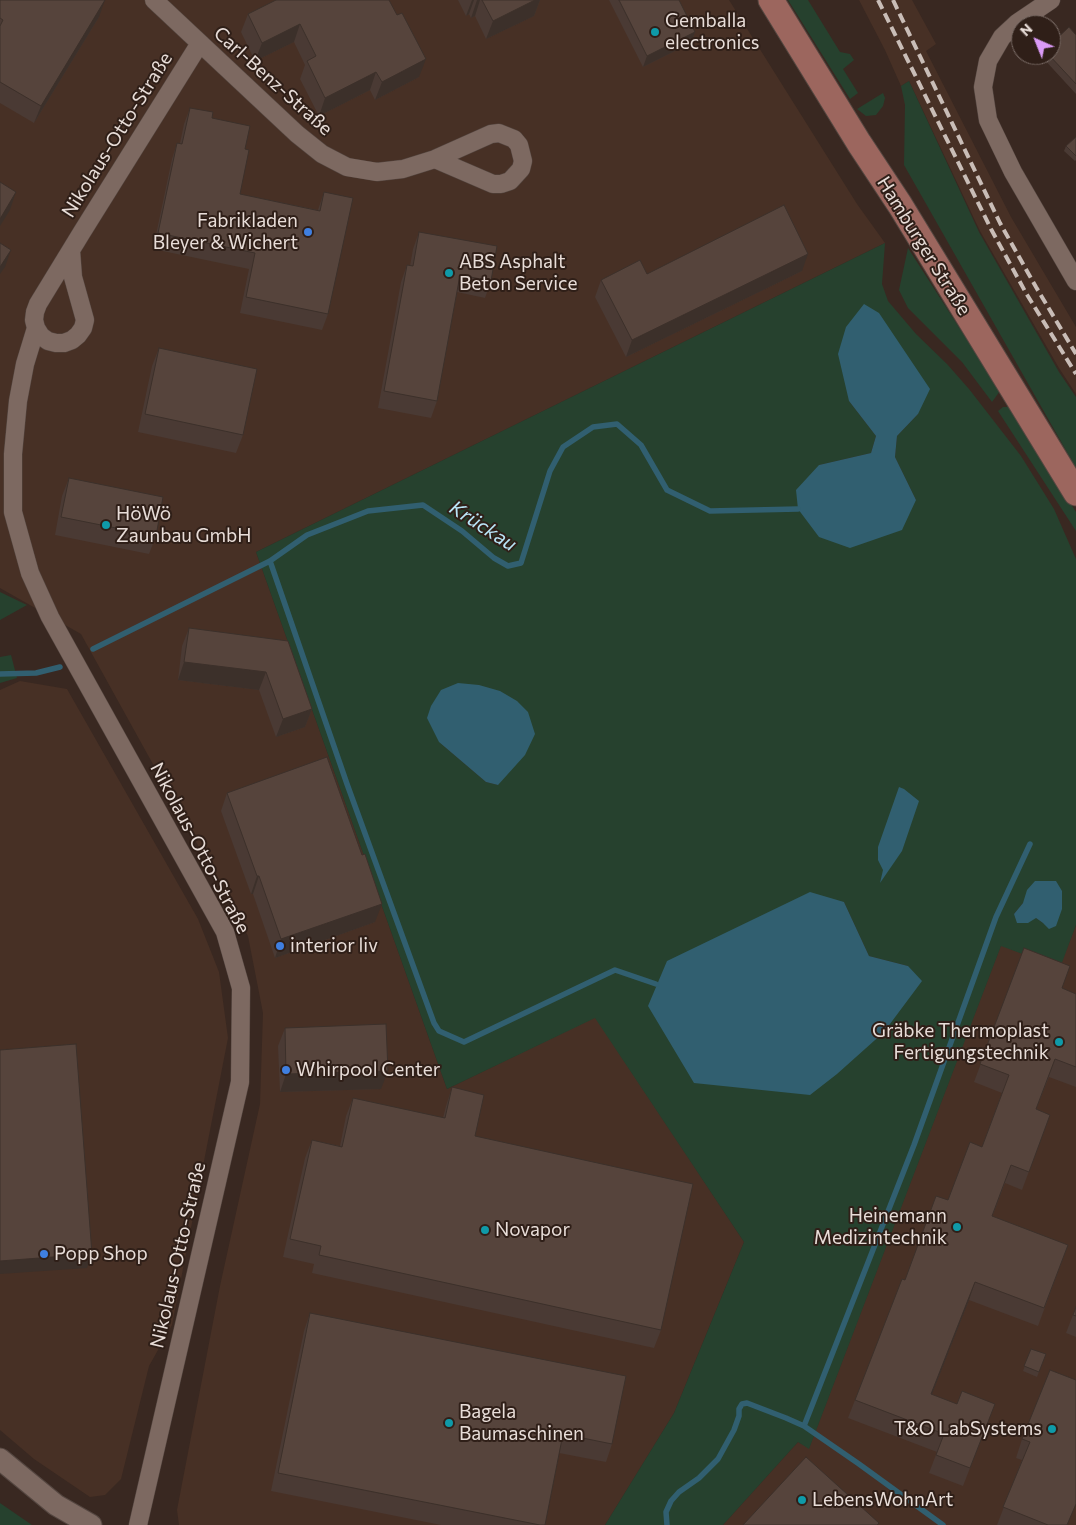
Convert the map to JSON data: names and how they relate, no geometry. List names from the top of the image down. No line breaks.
{"streets":{"main road":["Hamburger Straße"],"street":["Carl-Benz-Straße","Nikolaus-Otto-Straße"]},"crossings":[["Carl-Benz-Straße","Nikolaus-Otto-Straße"]],"water":["Krückau"],"places":["Gemballa electronics","Fabrikladen Bleyer & Wichert","ABS Asphalt Beton Service","HöWö Zaunbau GmbH","interior liv","Gräbke Thermoplast Fertigungstechnik","Whirpool Center","Heinemann Medizintechnik","Novapor","Popp Shop","Bagela Baumaschinen","T&O LabSystems","LebensWohnArt"],"north":"top left"}
